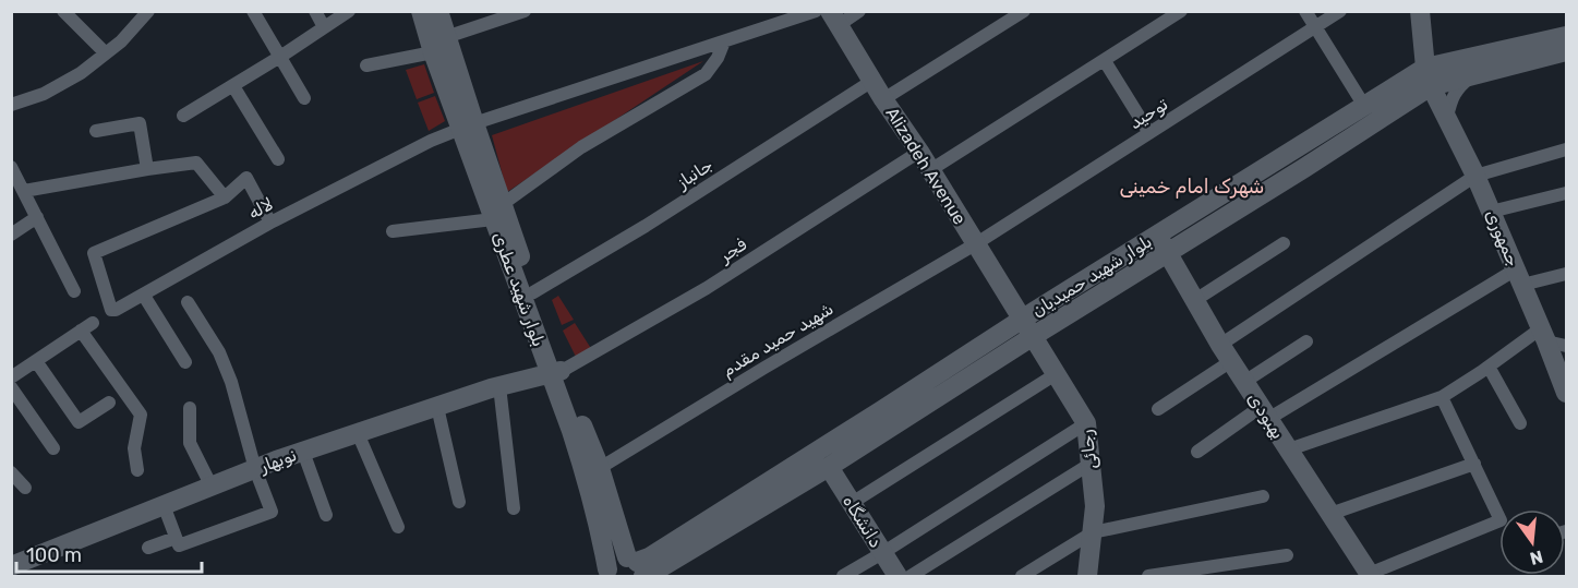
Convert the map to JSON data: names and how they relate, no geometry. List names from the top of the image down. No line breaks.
{"streets":{"street":["توحید","Alizadeh Avenue","جانباز","لاله","جمهوری","فجر","بلوار شهید حمیدیان","بلوار شهید عطری","شهید حمید مقدم","بهبودی","رجائی","نوبهار","دانشگاه"]},"crossings":[["توحید","Alizadeh Avenue"],["توحید","شهید حمید مقدم"],["Alizadeh Avenue","جانباز"],["Alizadeh Avenue","فجر"],["Alizadeh Avenue","بلوار شهید حمیدیان"],["Alizadeh Avenue","شهید حمید مقدم"],["Alizadeh Avenue","رجائی"],["جانباز","بلوار شهید عطری"],["لاله","بلوار شهید عطری"],["جمهوری","بلوار شهید حمیدیان"],["فجر","بلوار شهید عطری"],["فجر","نوبهار"],["بلوار شهید حمیدیان","بلوار شهید عطری"],["بلوار شهید حمیدیان","بهبودی"],["بلوار شهید حمیدیان","رجائی"],["بلوار شهید حمیدیان","دانشگاه"],["بلوار شهید عطری","شهید حمید مقدم"],["بلوار شهید عطری","نوبهار"]],"districts":["شهرک امام خمینی"],"scale_bar":"100 m","north":"bottom"}
